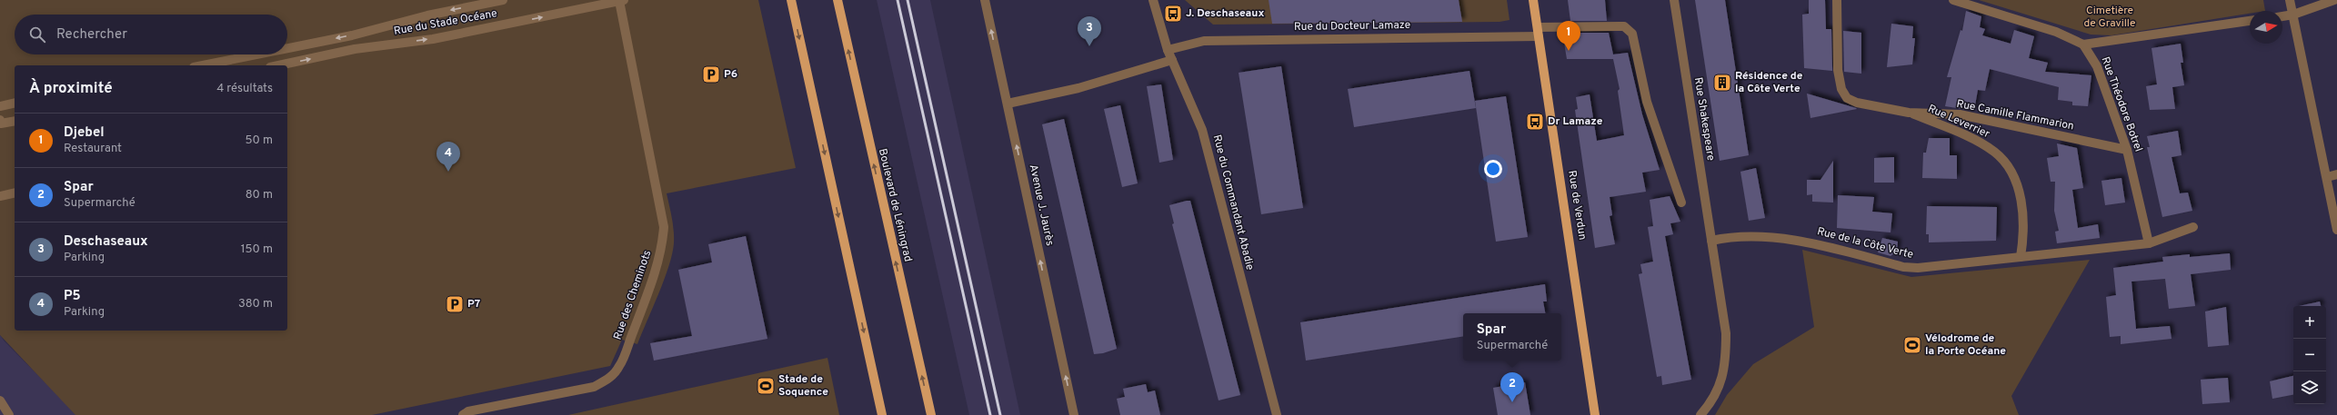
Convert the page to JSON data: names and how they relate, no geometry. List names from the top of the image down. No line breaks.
{"streets":{"main road":["Boulevard de Léningrad","Rue de Verdun"],"street":["Rue du Stade Océane","Rue du Docteur Lamaze","Rue Théodore Botrel","Rue Camille Flammarion","Rue Shakespeare","Rue Leverrier","Rue du Commandant Abadie","Avenue J. Jaurès","Rue de la Côte Verte","Rue des Cheminots"]},"crossings":[["Rue du Stade Océane","Rue des Cheminots"],["Rue du Docteur Lamaze","Rue du Commandant Abadie"],["Rue du Docteur Lamaze","Rue de Verdun"],["Rue Théodore Botrel","Rue Camille Flammarion"],["Rue Théodore Botrel","Rue de la Côte Verte"],["Rue Camille Flammarion","Rue Leverrier"],["Rue Shakespeare","Rue de la Côte Verte"],["Rue Leverrier","Rue de la Côte Verte"]],"one_way":["Avenue J. Jaurès"],"parks":["Cimetière de Graville"],"places":{"bus stop":["J. Deschaseaux","Dr Lamaze"],"parking":["P6","P7"],"building":["Résidence de la Côte Verte"],"sports":["Vélodrome de la Porte Océane","Stade de Soquence"]},"north":"right","page":{"search":"Rechercher","pins":["3","1","4","2"],"heading":["À proximité","4 résultats"],"list":[{"mark":"1","name":"Djebel","note":"Restaurant","value":"50 m"},{"mark":"2","name":"Spar","note":"Supermarché","value":"80 m"},{"mark":"3","name":"Deschaseaux","note":"Parking","value":"150 m"},{"mark":"4","name":"P5","note":"Parking","value":"380 m"}],"map_buttons":["+","−"],"popup":["Spar","Supermarché"]}}
